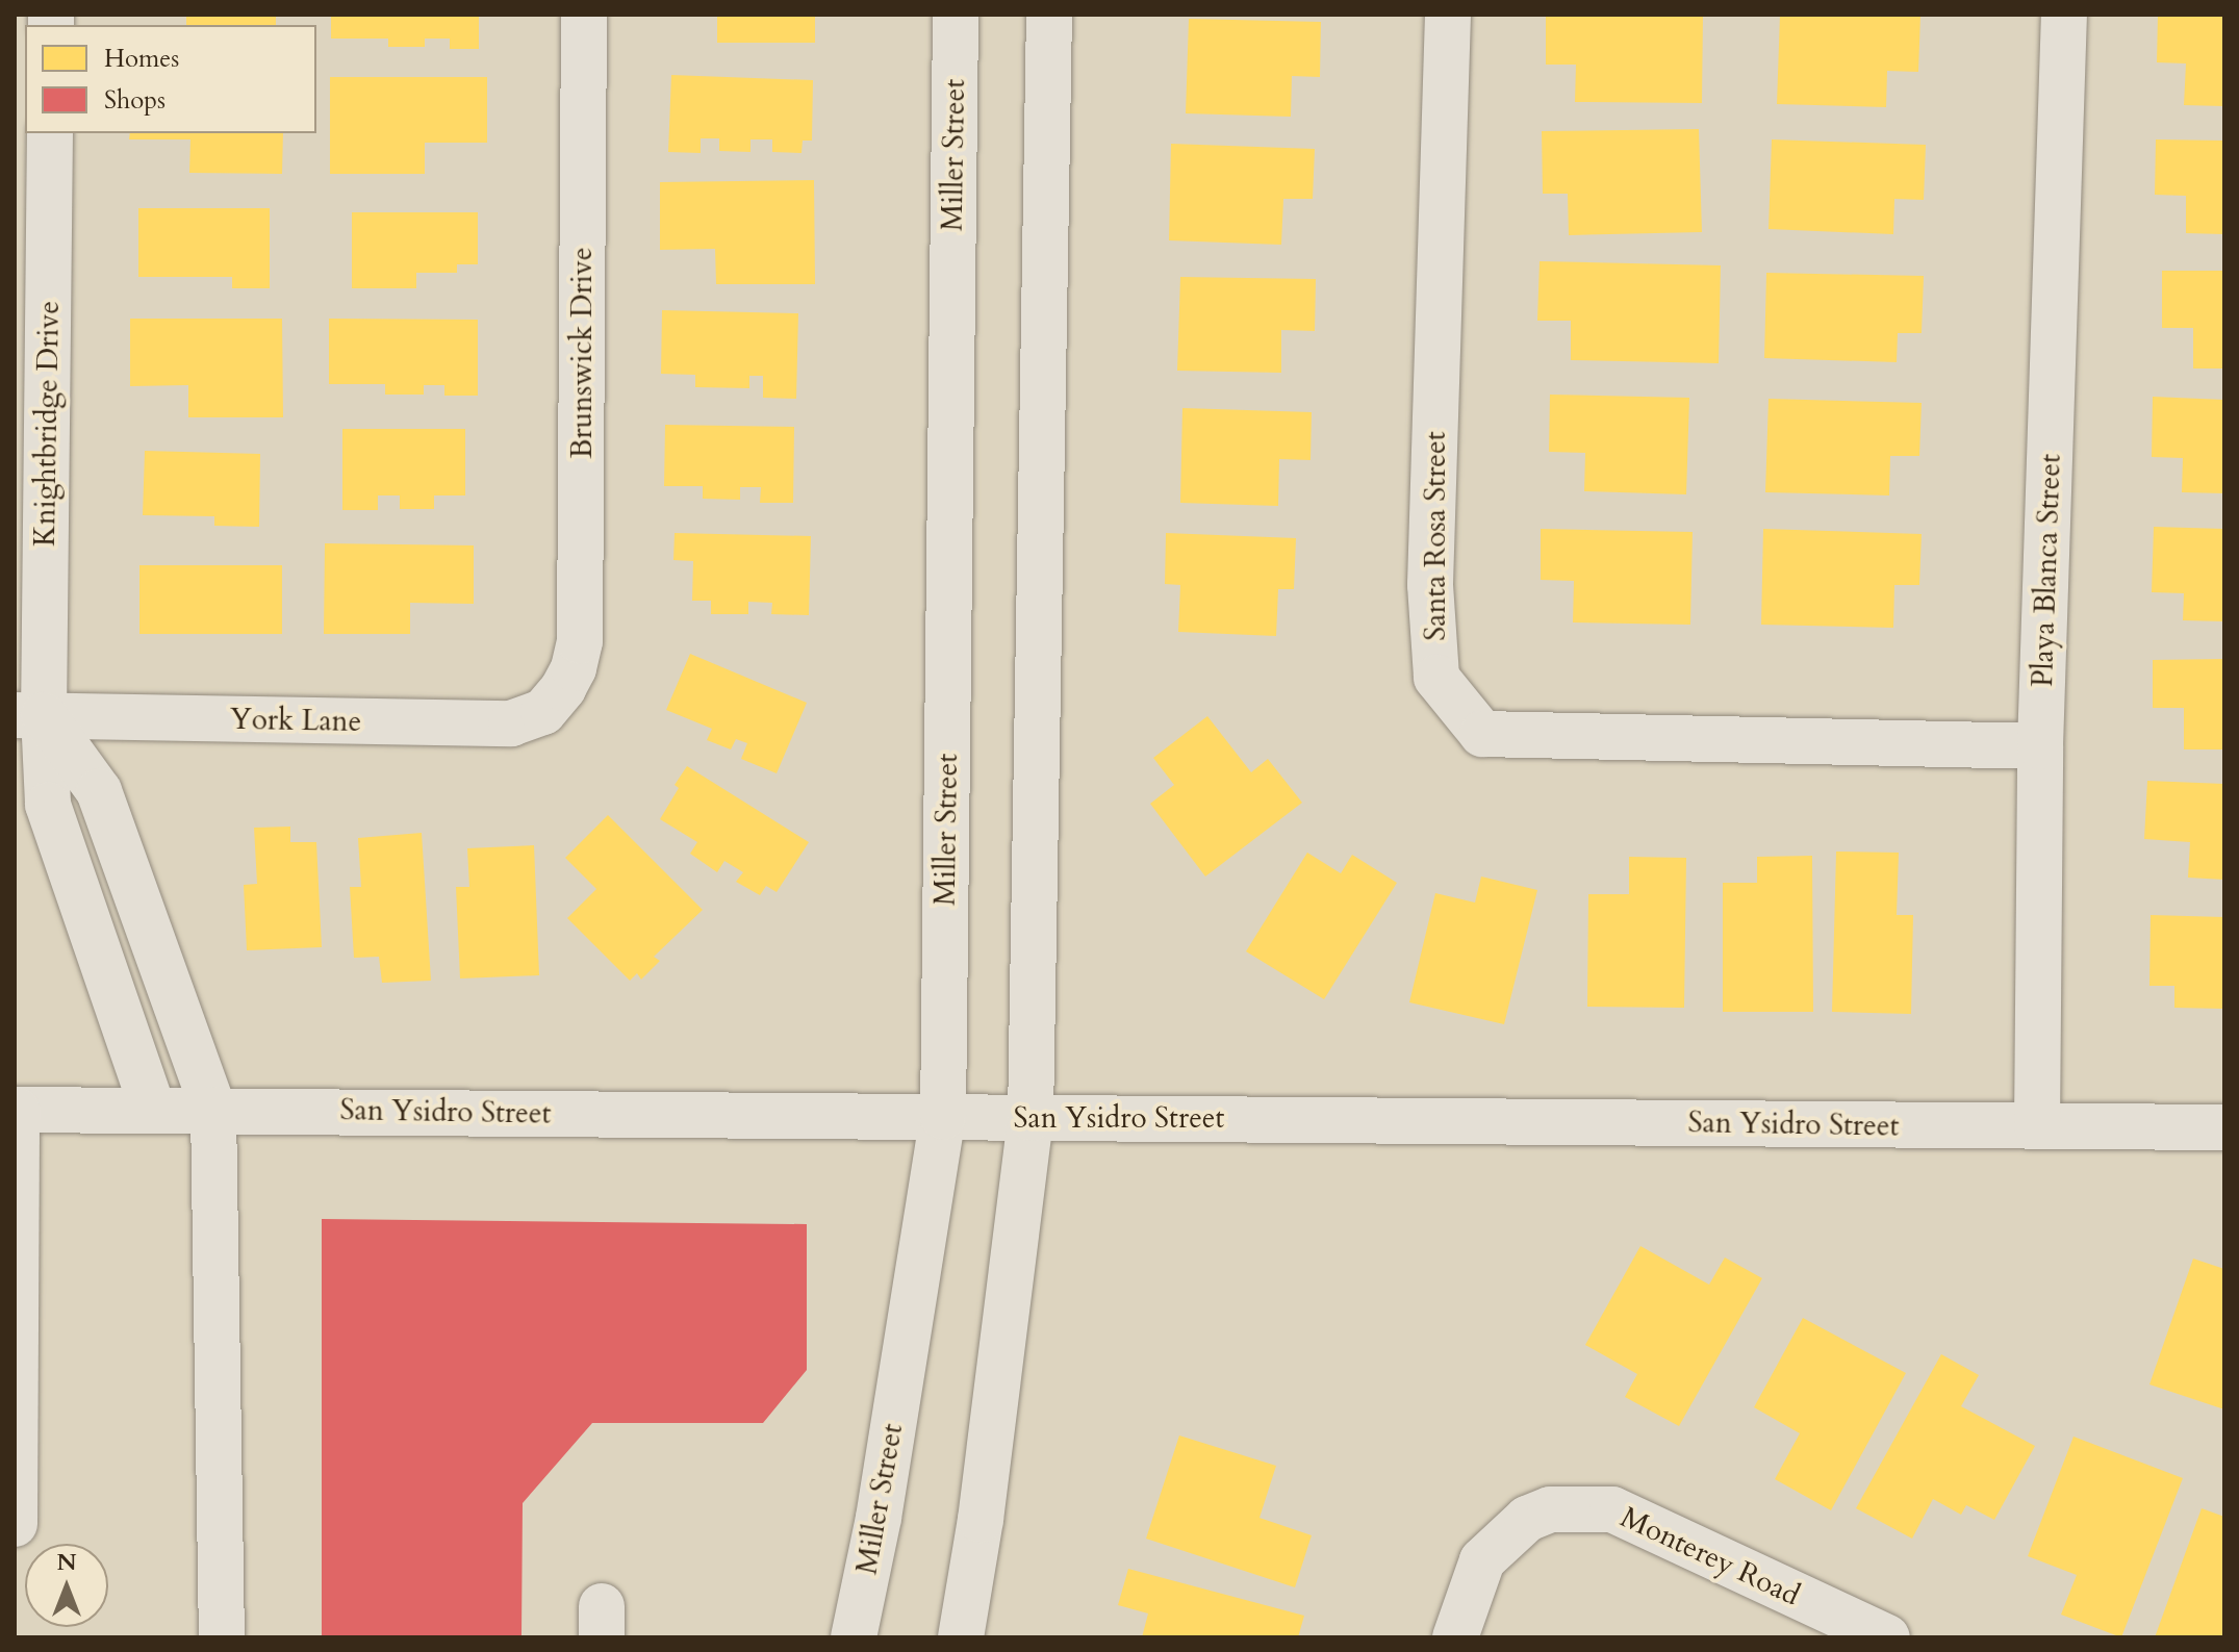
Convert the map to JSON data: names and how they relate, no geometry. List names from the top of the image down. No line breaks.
{"streets":{"street":["Miller Street","Brunswick Drive","Knightbridge Drive","Santa Rosa Street","Playa Blanca Street","York Lane","San Ysidro Street","Monterey Road"]},"crossings":[["Miller Street","San Ysidro Street"],["Brunswick Drive","York Lane"],["Knightbridge Drive","York Lane"],["Knightbridge Drive","San Ysidro Street"],["Santa Rosa Street","Playa Blanca Street"],["Playa Blanca Street","San Ysidro Street"]],"legend":["Homes","Shops"],"north":"top"}
